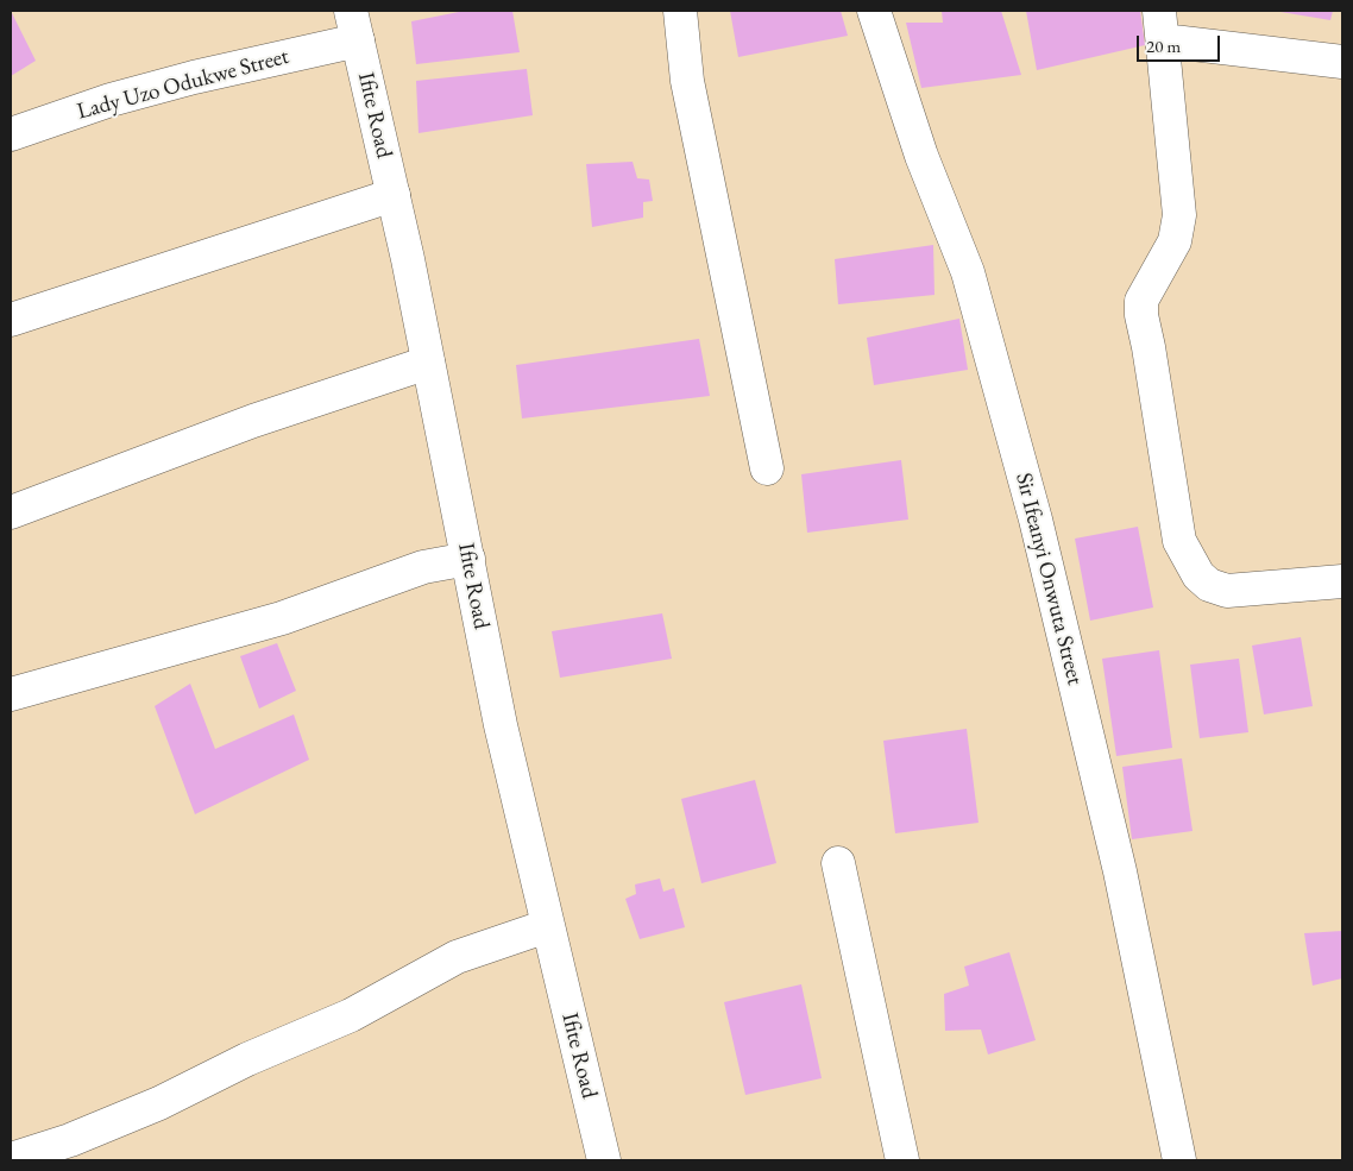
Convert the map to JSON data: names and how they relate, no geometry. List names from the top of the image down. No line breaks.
{"streets":{"street":["Lady Uzo Odukwe Street","Ifite Road","Sir Ifeanyi Onwuta Street"]},"crossings":[["Lady Uzo Odukwe Street","Ifite Road"]],"scale_bar":"20 m"}
